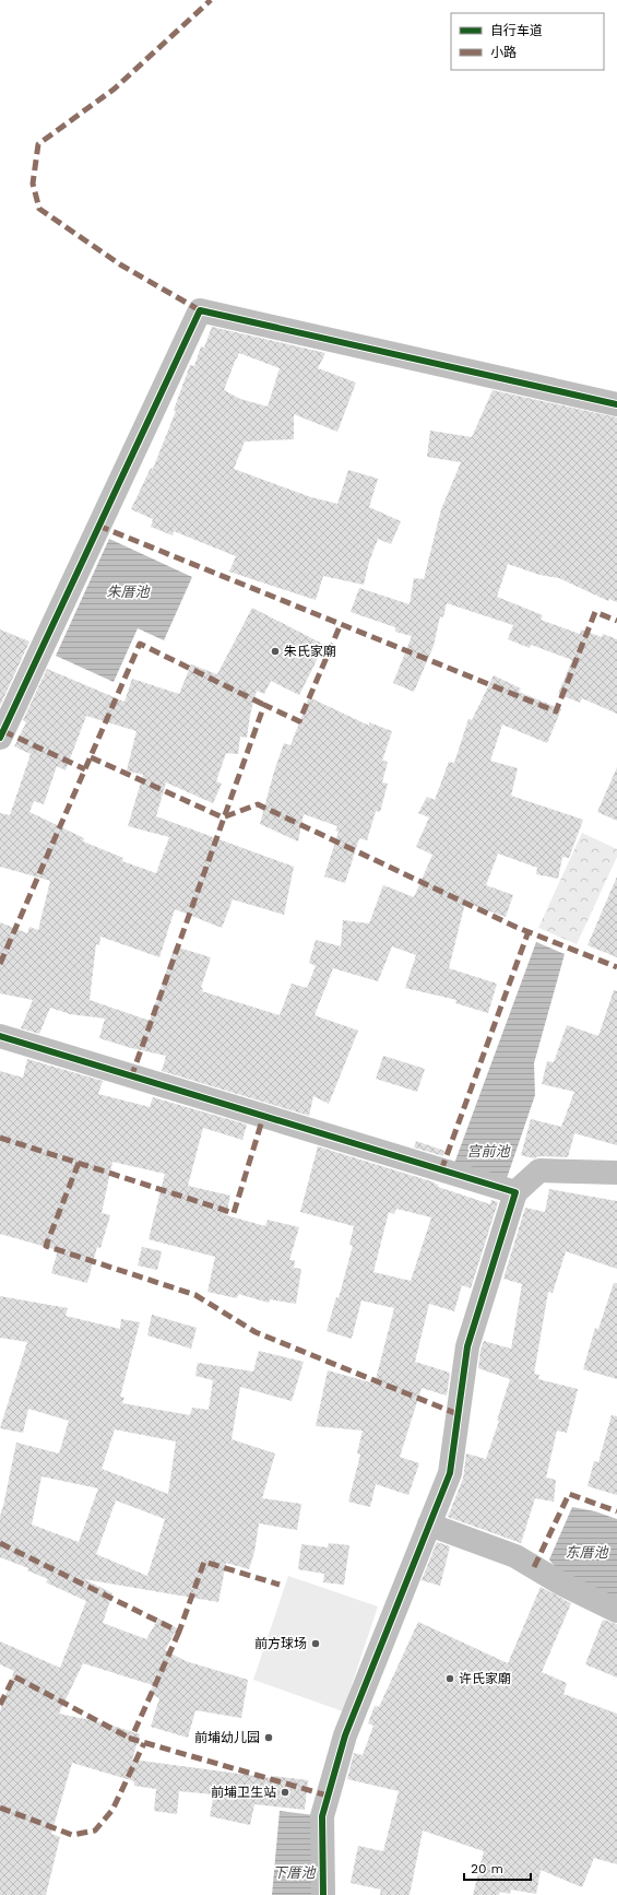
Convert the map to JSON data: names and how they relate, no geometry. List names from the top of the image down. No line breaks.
{"water":["朱厝池","宫前池","东厝池","下厝池"],"places":["朱氏家廟","前方球场","许氏家廟","前埔幼儿园","前埔卫生站"],"legend":["自行车道","小路"],"scale_bar":"20 m"}
